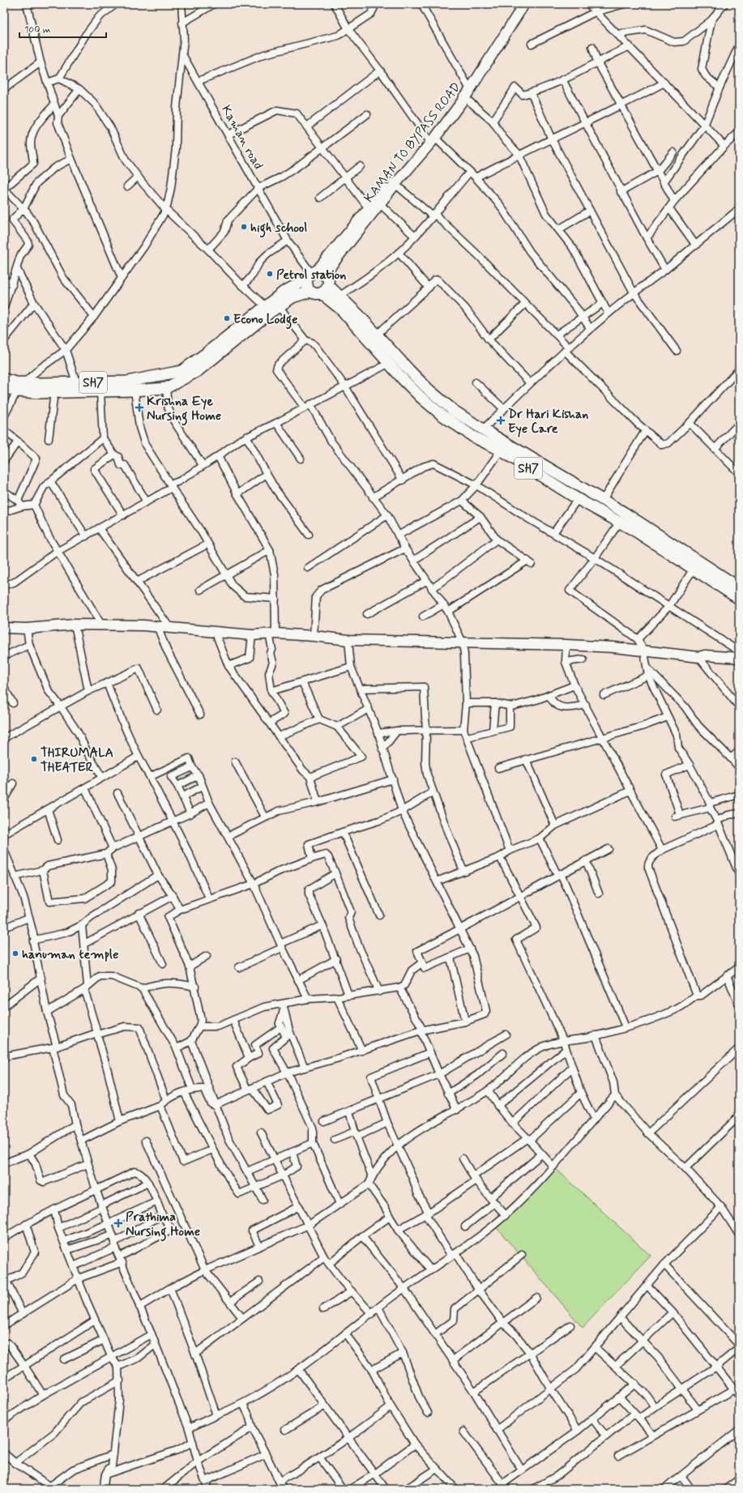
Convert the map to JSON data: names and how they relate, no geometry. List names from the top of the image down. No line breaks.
{"streets":{"main road":["SH7"],"street":["Kaman road","KAMAN TO BYPASS ROAD"]},"crossings":[["Kaman road","KAMAN TO BYPASS ROAD"],["Kaman road","SH7"],["KAMAN TO BYPASS ROAD","SH7"]],"places":{"other":["high school","Petrol station","Econo Lodge","THIRUMALA THEATER","hanuman temple"],"health":["Krishna Eye Nursing Home","Dr Hari Kishan Eye Care","Prathima Nursing Home"]},"scale_bar":"100 m"}
